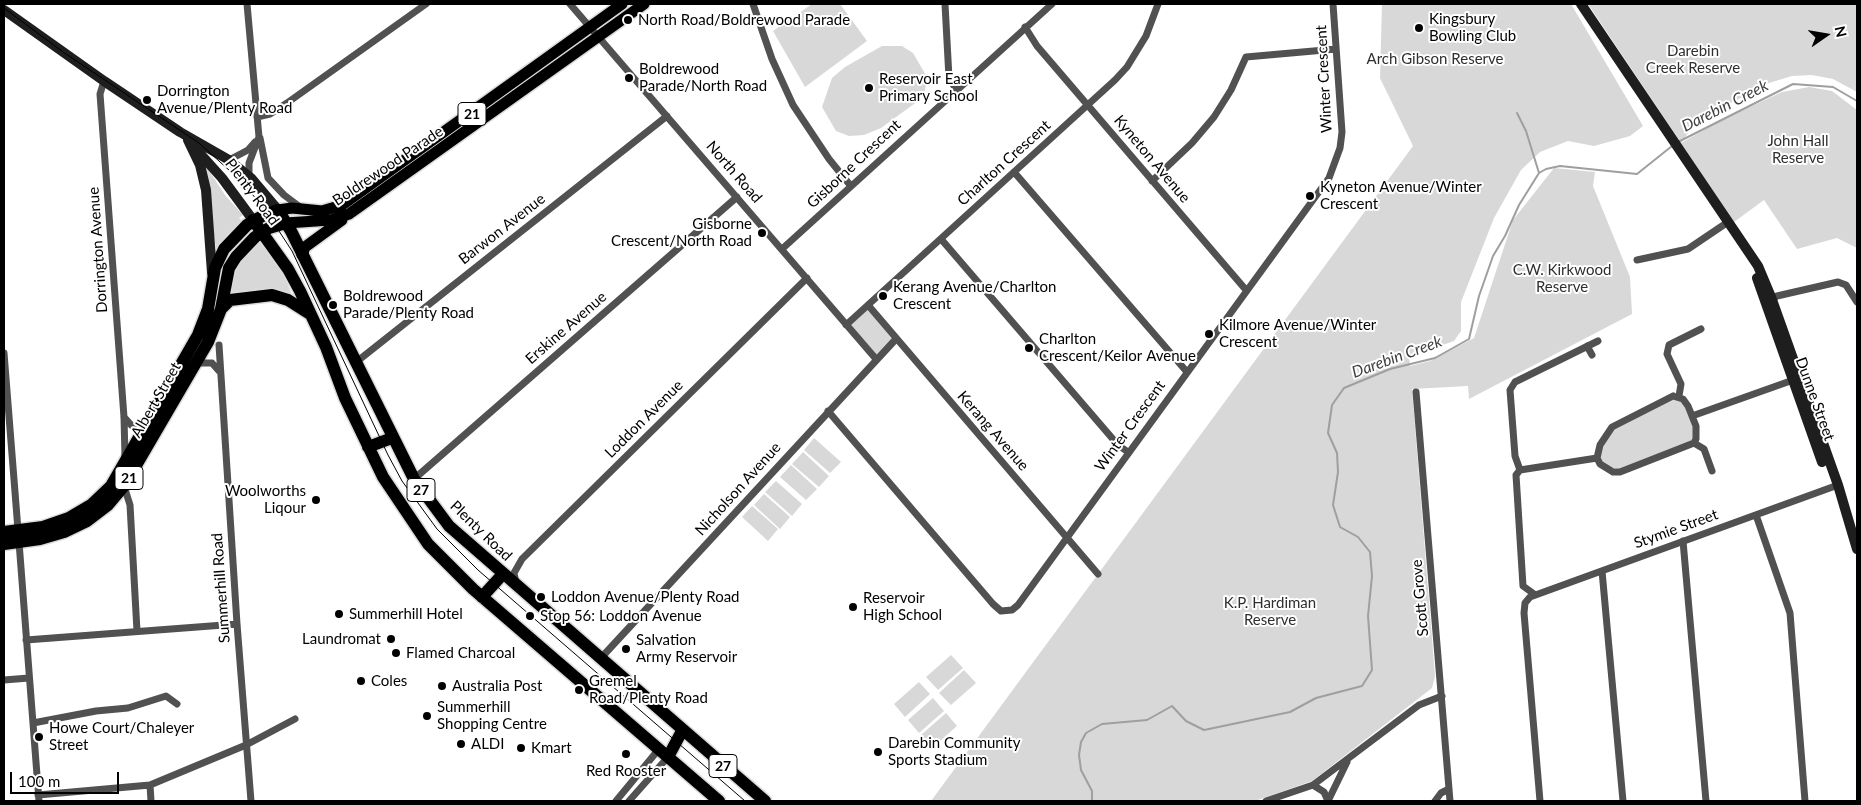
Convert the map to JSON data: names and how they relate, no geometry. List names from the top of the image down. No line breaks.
{"streets":{"highway":["21","Plenty Road","Albert Street","27"],"main road":["Boldrewood Parade","Dunne Street"],"street":["Winter Crescent","Kyneton Avenue","Charlton Crescent","Gisborne Crescent","North Road","Barwon Avenue","Dorrington Avenue","Erskine Avenue","Loddon Avenue","Kerang Avenue","Nicholson Avenue","Stymie Street","Summerhill Road","Scott Grove"]},"crossings":[["Winter Crescent","Kyneton Avenue"],["Winter Crescent","Kerang Avenue"],["Winter Crescent","Nicholson Avenue"],["Kyneton Avenue","Charlton Crescent"],["Kyneton Avenue","Gisborne Crescent"],["Charlton Crescent","North Road"],["Charlton Crescent","Kerang Avenue"],["Gisborne Crescent","North Road"],["Boldrewood Parade","North Road"],["Boldrewood Parade","Plenty Road"],["Boldrewood Parade","Albert Street"],["North Road","Barwon Avenue"],["North Road","Erskine Avenue"],["North Road","Loddon Avenue"],["North Road","Nicholson Avenue"],["Plenty Road","Barwon Avenue"],["Plenty Road","Dorrington Avenue"],["Plenty Road","Erskine Avenue"],["Plenty Road","Albert Street"],["Plenty Road","Loddon Avenue"],["Plenty Road","Nicholson Avenue"],["Dorrington Avenue","Albert Street"],["Dunne Street","Stymie Street"],["Kerang Avenue","Nicholson Avenue"]],"water":["Darebin Creek"],"parks":["Darebin Creek Reserve","Arch Gibson Reserve","John Hall Reserve","C.W. Kirkwood Reserve","K.P. Hardiman Reserve"],"places":["North Road/Boldrewood Parade","Kingsbury Bowling Club","Boldrewood Parade/North Road","Reservoir East Primary School","Dorrington Avenue/Plenty Road","Kyneton Avenue/Winter Crescent","Gisborne Crescent/North Road","Kerang Avenue/Charlton Crescent","Boldrewood Parade/Plenty Road","Kilmore Avenue/Winter Crescent","Charlton Crescent/Keilor Avenue","Woolworths Liqour","Loddon Avenue/Plenty Road","Reservoir High School","Summerhill Hotel","Stop 56: Loddon Avenue","Laundromat","Salvation Army Reservoir","Flamed Charcoal","Coles","Australia Post","Gremel Road/Plenty Road","Summerhill Shopping Centre","Howe Court/Chaleyer Street","ALDI","Kmart","Darebin Community Sports Stadium","Red Rooster"],"scale_bar":"100 m","north":"right"}
